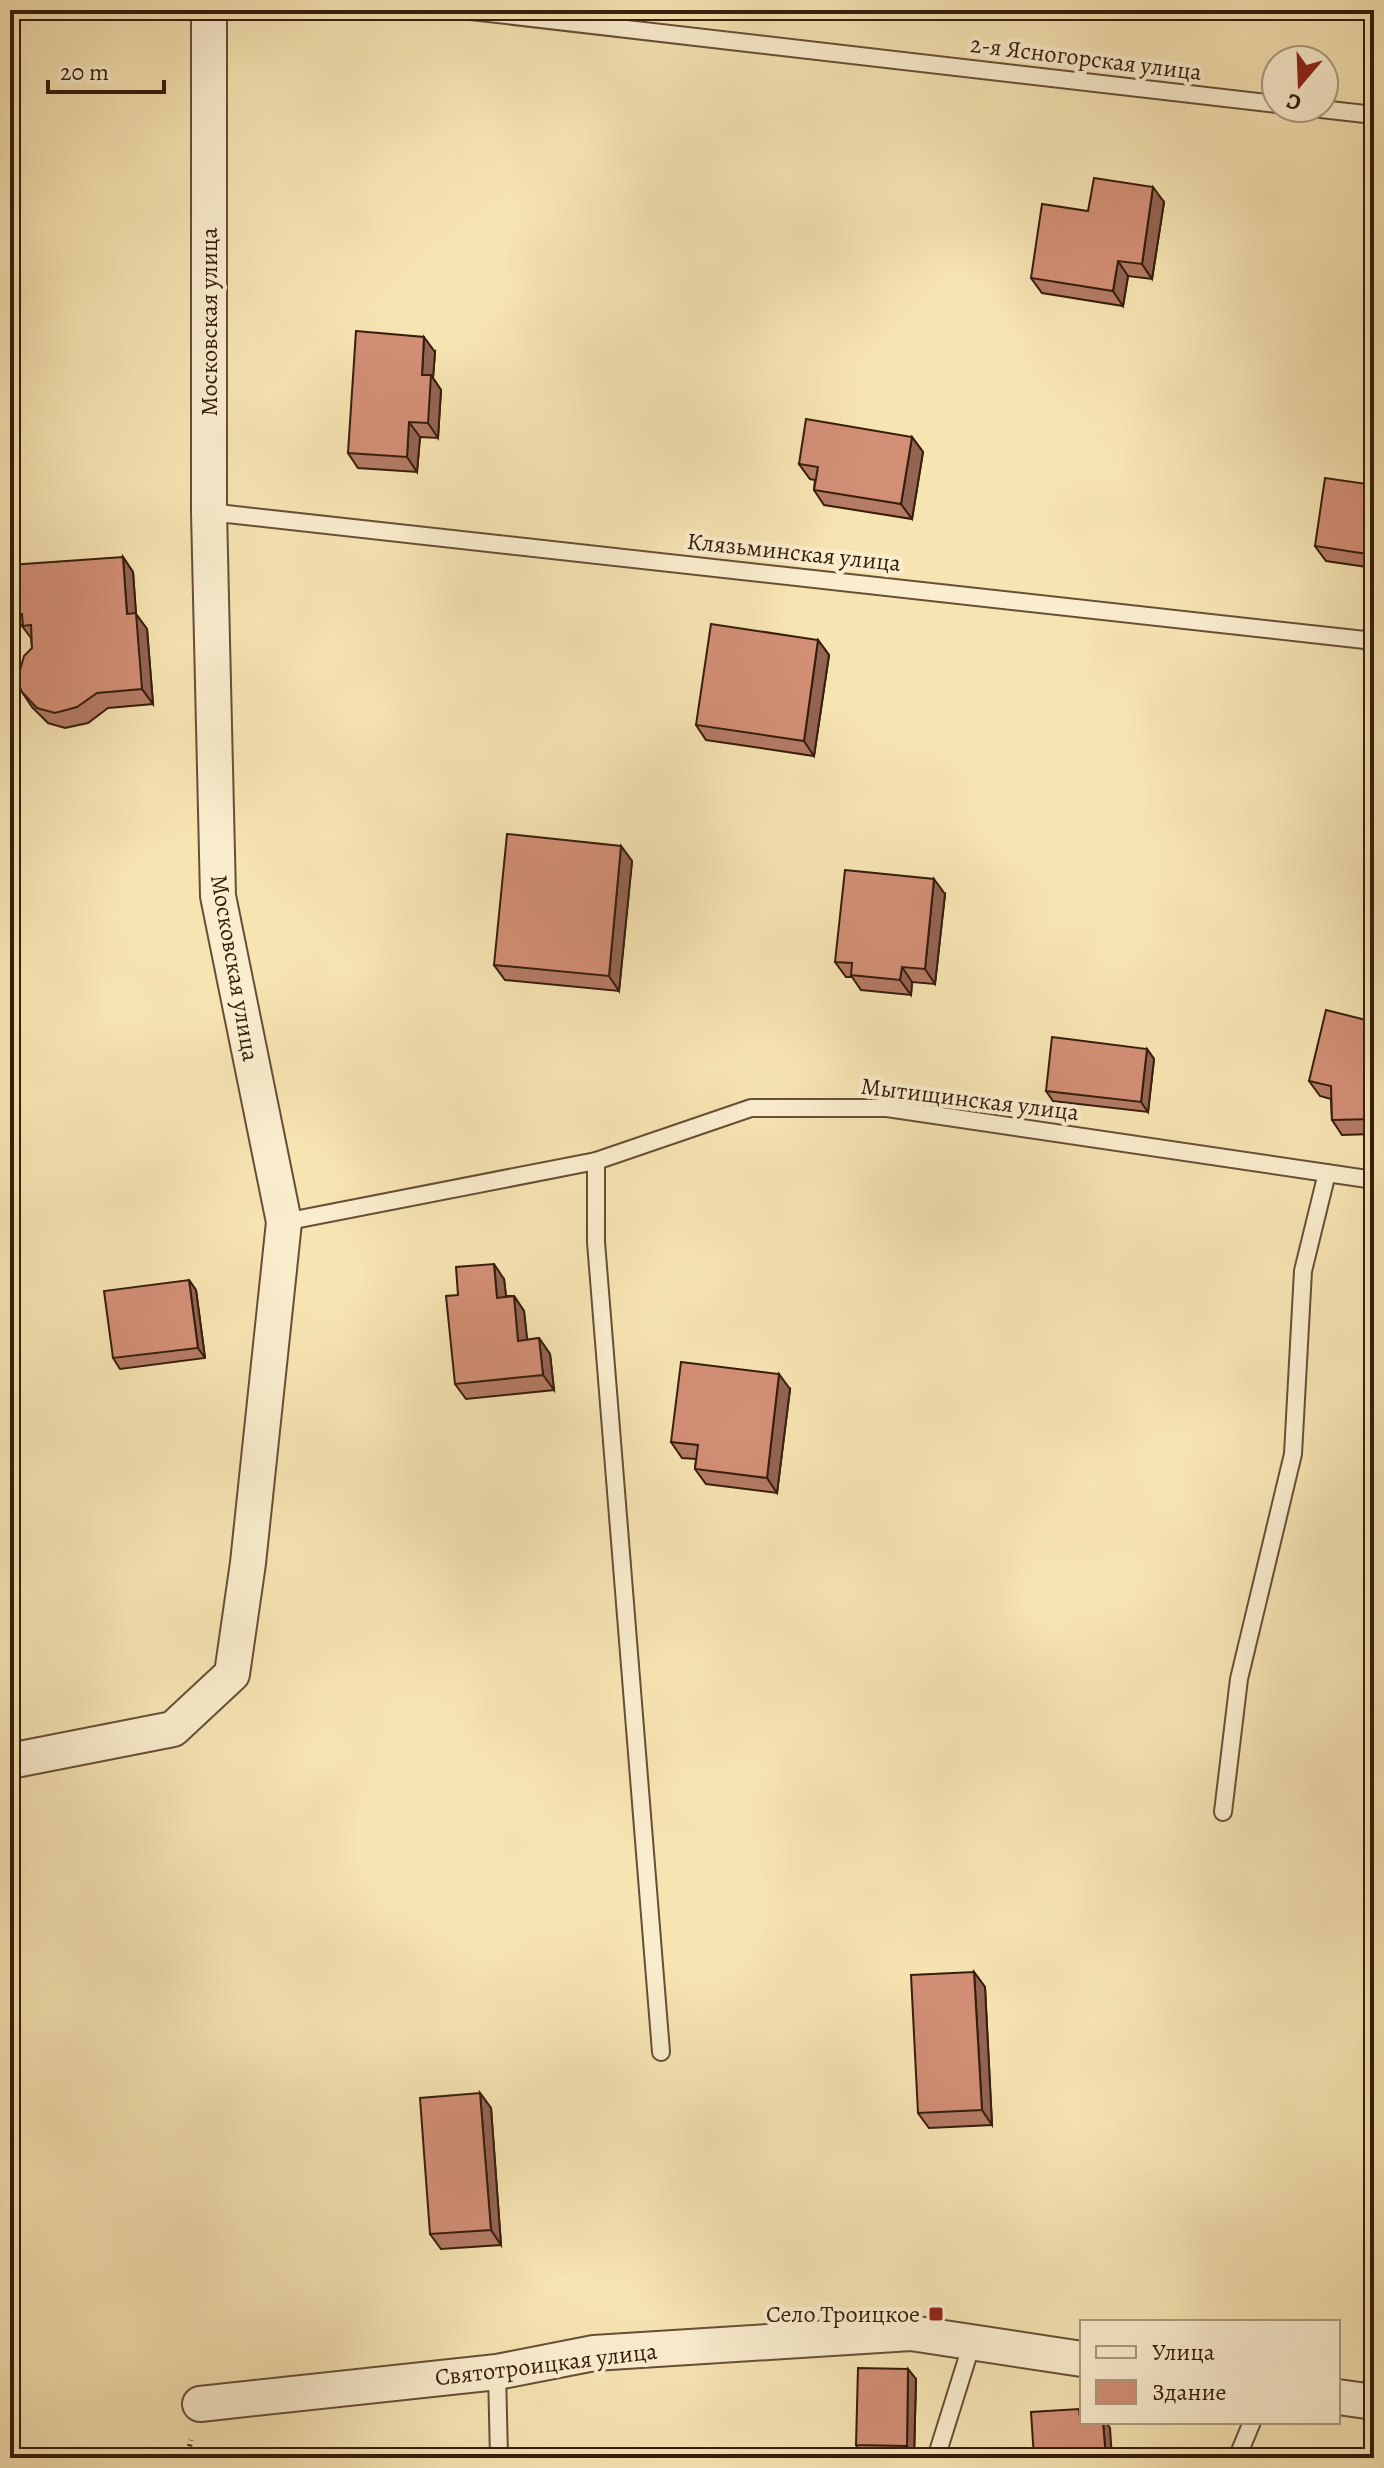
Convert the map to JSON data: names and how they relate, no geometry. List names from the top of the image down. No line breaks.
{"streets":{"street":["Московская улица","Святотроицкая улица"],"lane":["2-я Ясногорская улица","Клязьминская улица","Мытищинская улица"]},"crossings":[["Московская улица","Клязьминская улица"],["Московская улица","Мытищинская улица"]],"places":{"transit":["Село Троицкое"]},"legend":["Улица","Здание"],"scale_bar":"20 m","north":"bottom"}
